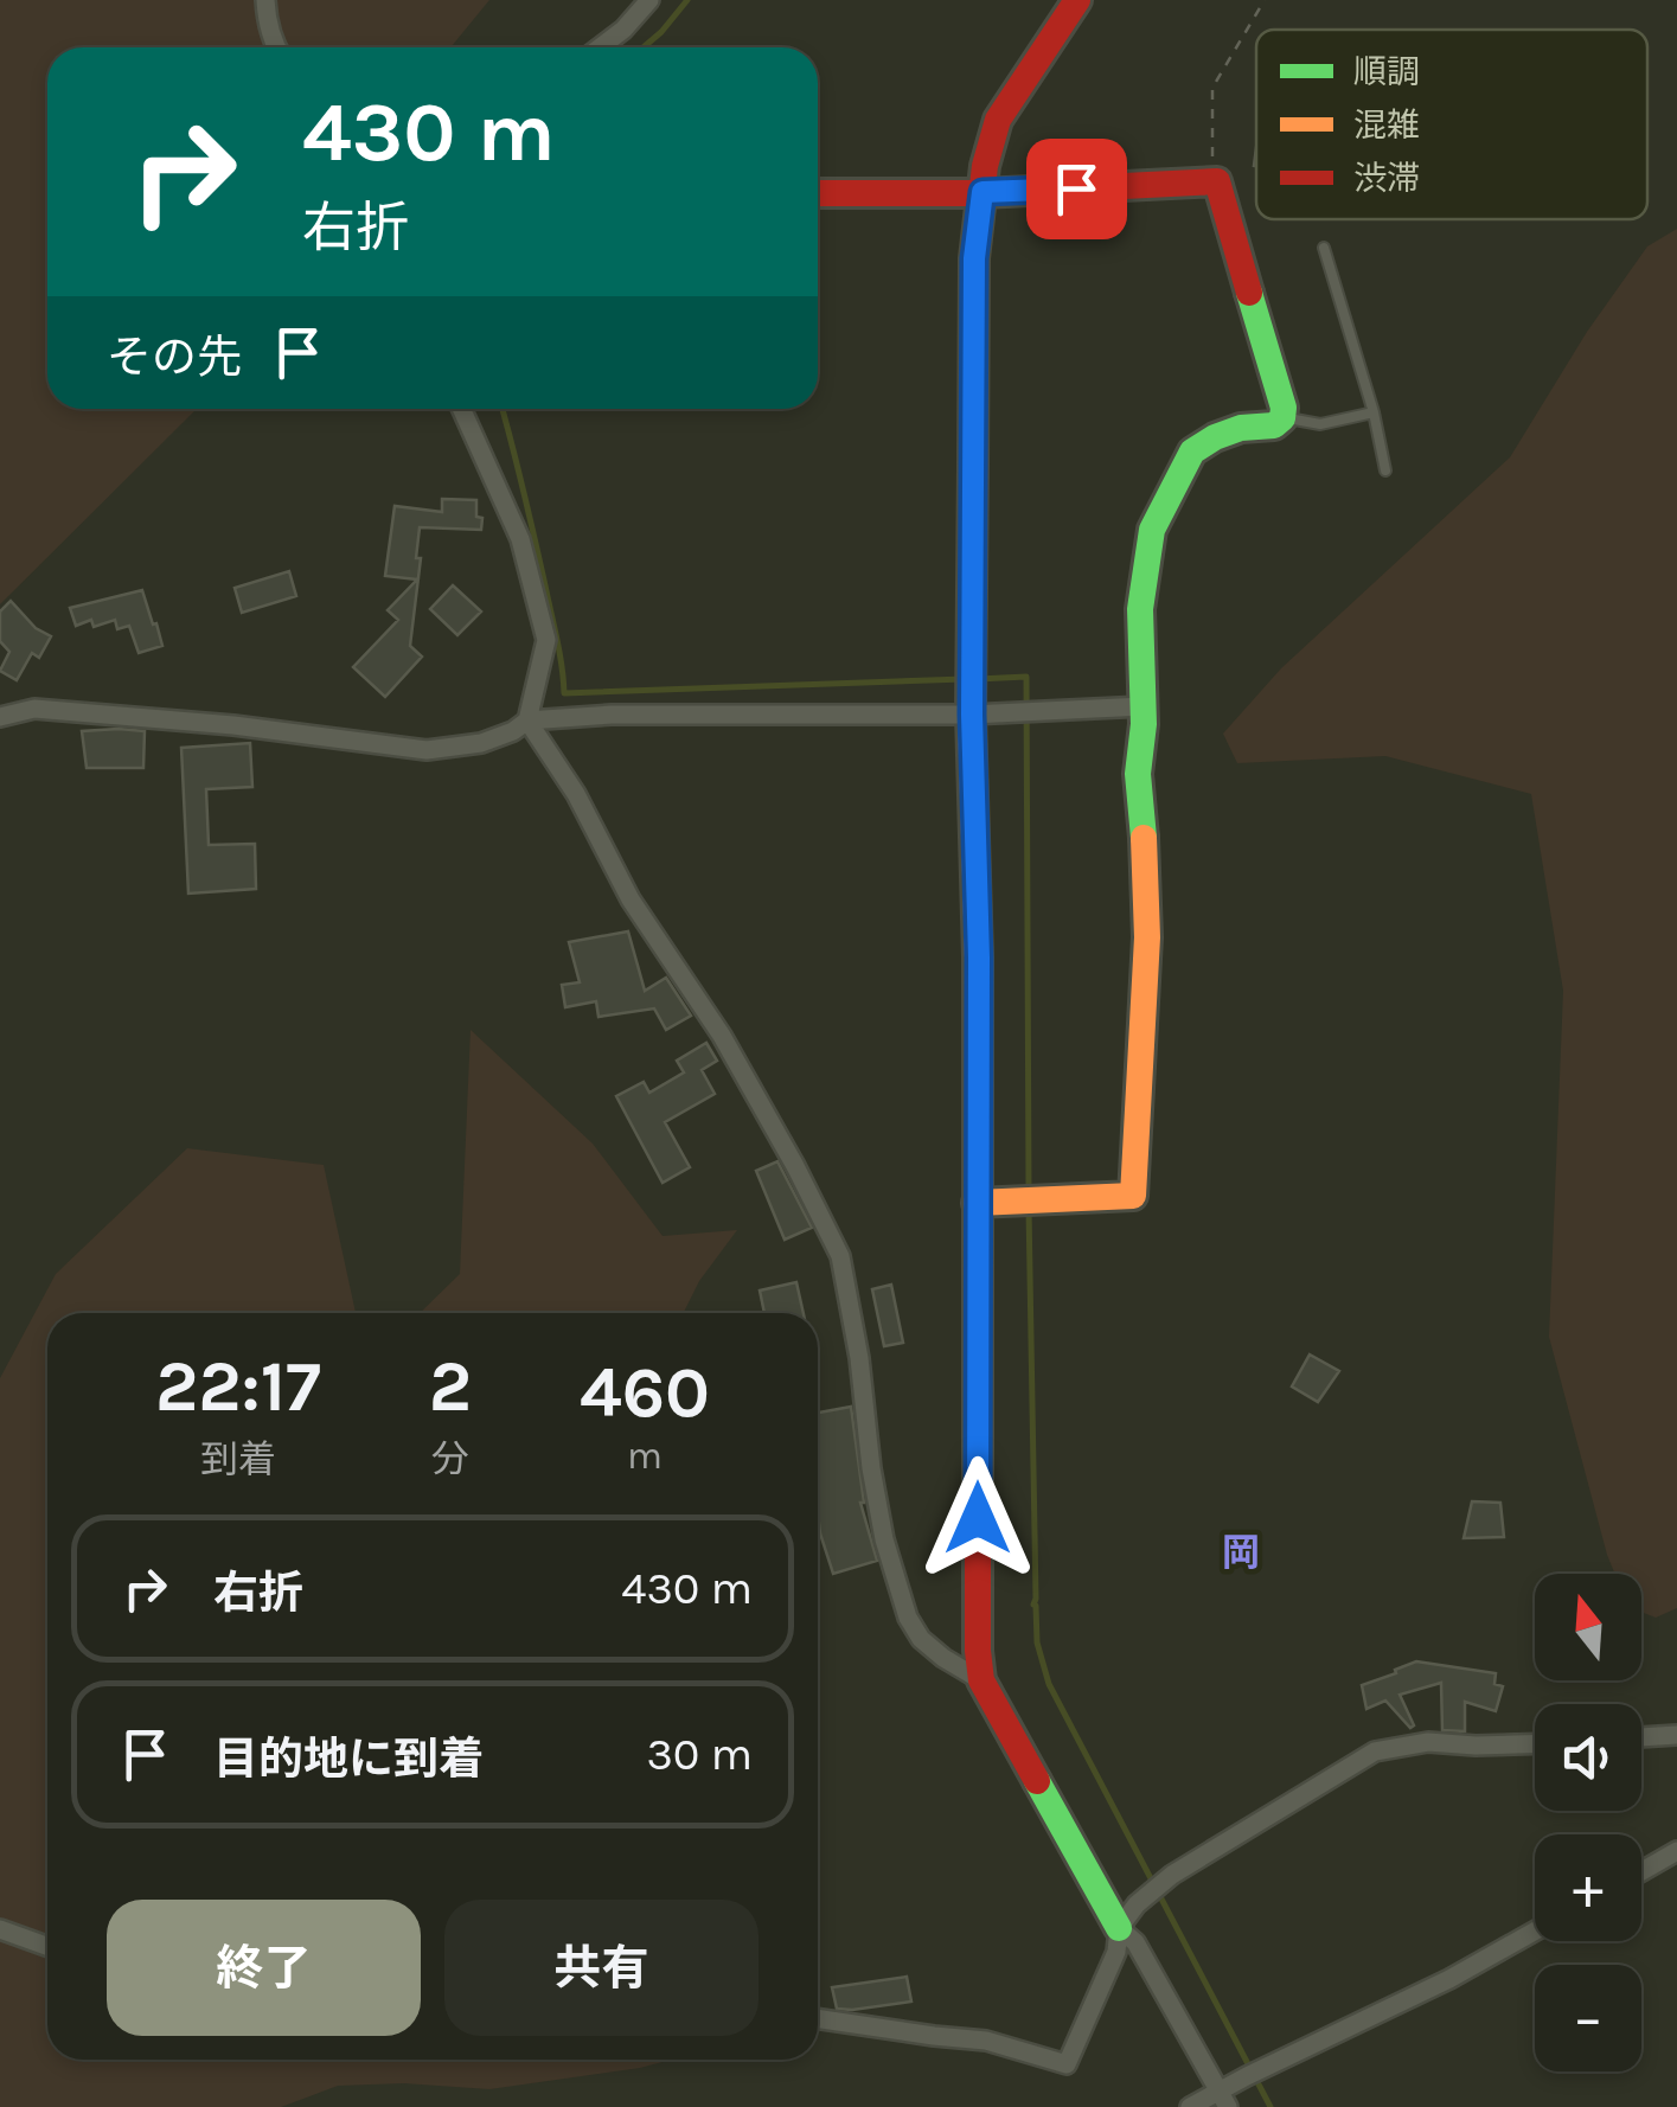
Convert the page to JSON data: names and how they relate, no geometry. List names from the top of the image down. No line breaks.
{"districts":["岡"],"legend":["順調","混雑","渋滞"],"north":"top","page":{"turn":["430 m","右折"],"then":"その先","eta":["22:17","到着","2","分","460","m"],"list":[{"name":"右折","value":"430 m"},{"name":"目的地に到着","value":"30 m"}],"map_buttons":["+","−"],"buttons":["終了","共有"]}}
